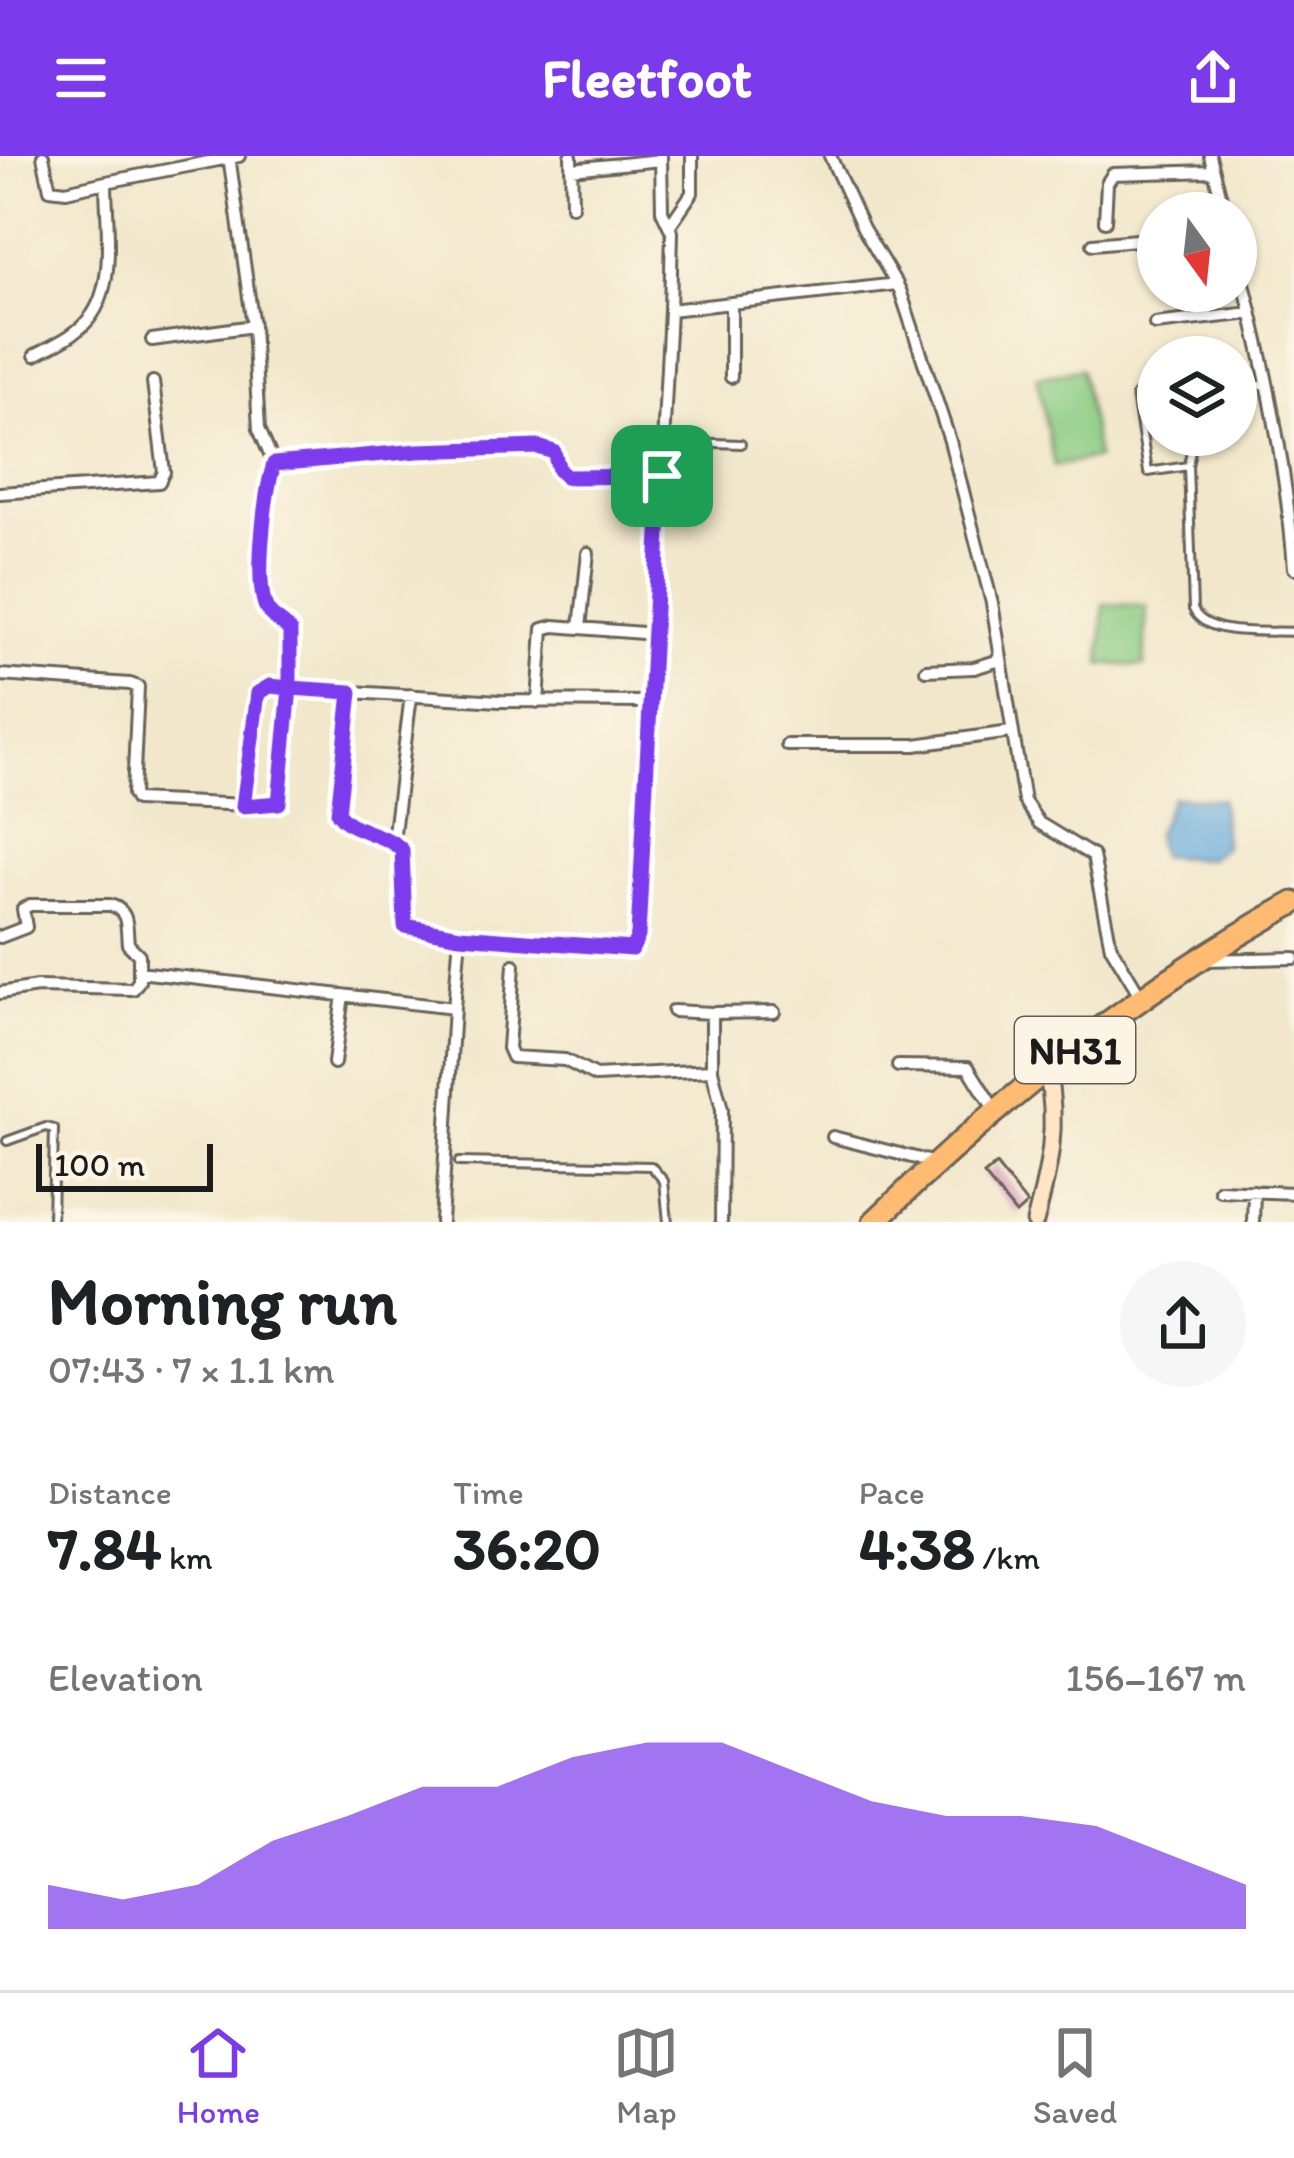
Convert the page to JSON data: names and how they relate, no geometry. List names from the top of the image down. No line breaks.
{"streets":{"highway":["NH31"]},"scale_bar":"100 m","north":"bottom","page":{"header":"Fleetfoot","scale":"100 m","heading":["Morning run","07:43 · 7 × 1.1 km"],"stats":[["Distance","7.84 km"],["Time","36:20"],["Pace","4:38 /km"]],"chart":["Elevation","156–167 m"],"tabs":["Home","Map","Saved"]}}
